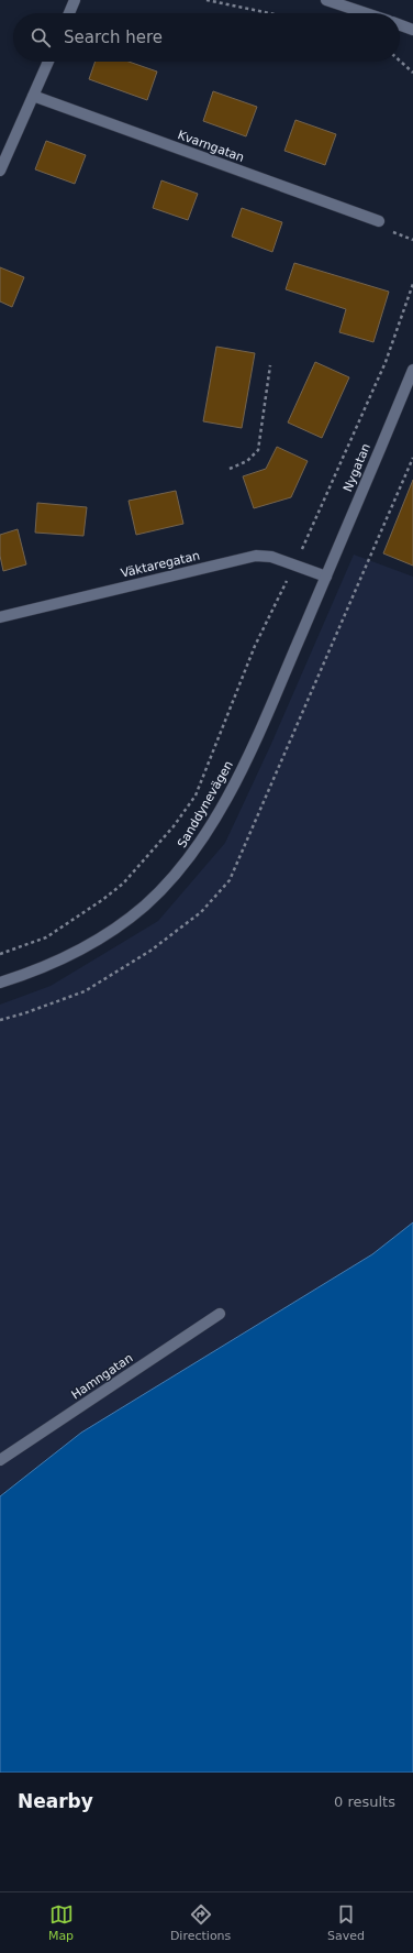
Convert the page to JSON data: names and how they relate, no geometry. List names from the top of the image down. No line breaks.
{"streets":{"street":["Kvarngatan","Nygatan","Väktaregatan","Sanddynevägen","Hamngatan"]},"crossings":[["Nygatan","Väktaregatan"],["Nygatan","Sanddynevägen"],["Väktaregatan","Sanddynevägen"]],"page":{"search":"Search here","heading":["Nearby","0 results"],"nav":["Map","Directions","Saved"]}}
